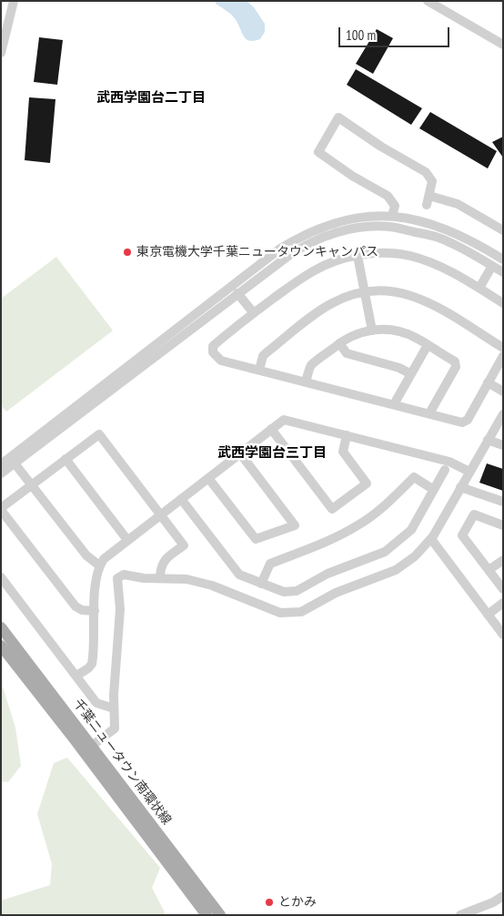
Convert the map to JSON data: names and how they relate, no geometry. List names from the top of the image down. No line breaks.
{"streets":{"main road":["千葉ニュータウン南環状線"]},"districts":["武西学園台二丁目","武西学園台三丁目"],"places":["東京電機大学千葉ニュータウンキャンパス","とかみ"],"scale_bar":"100 m"}
